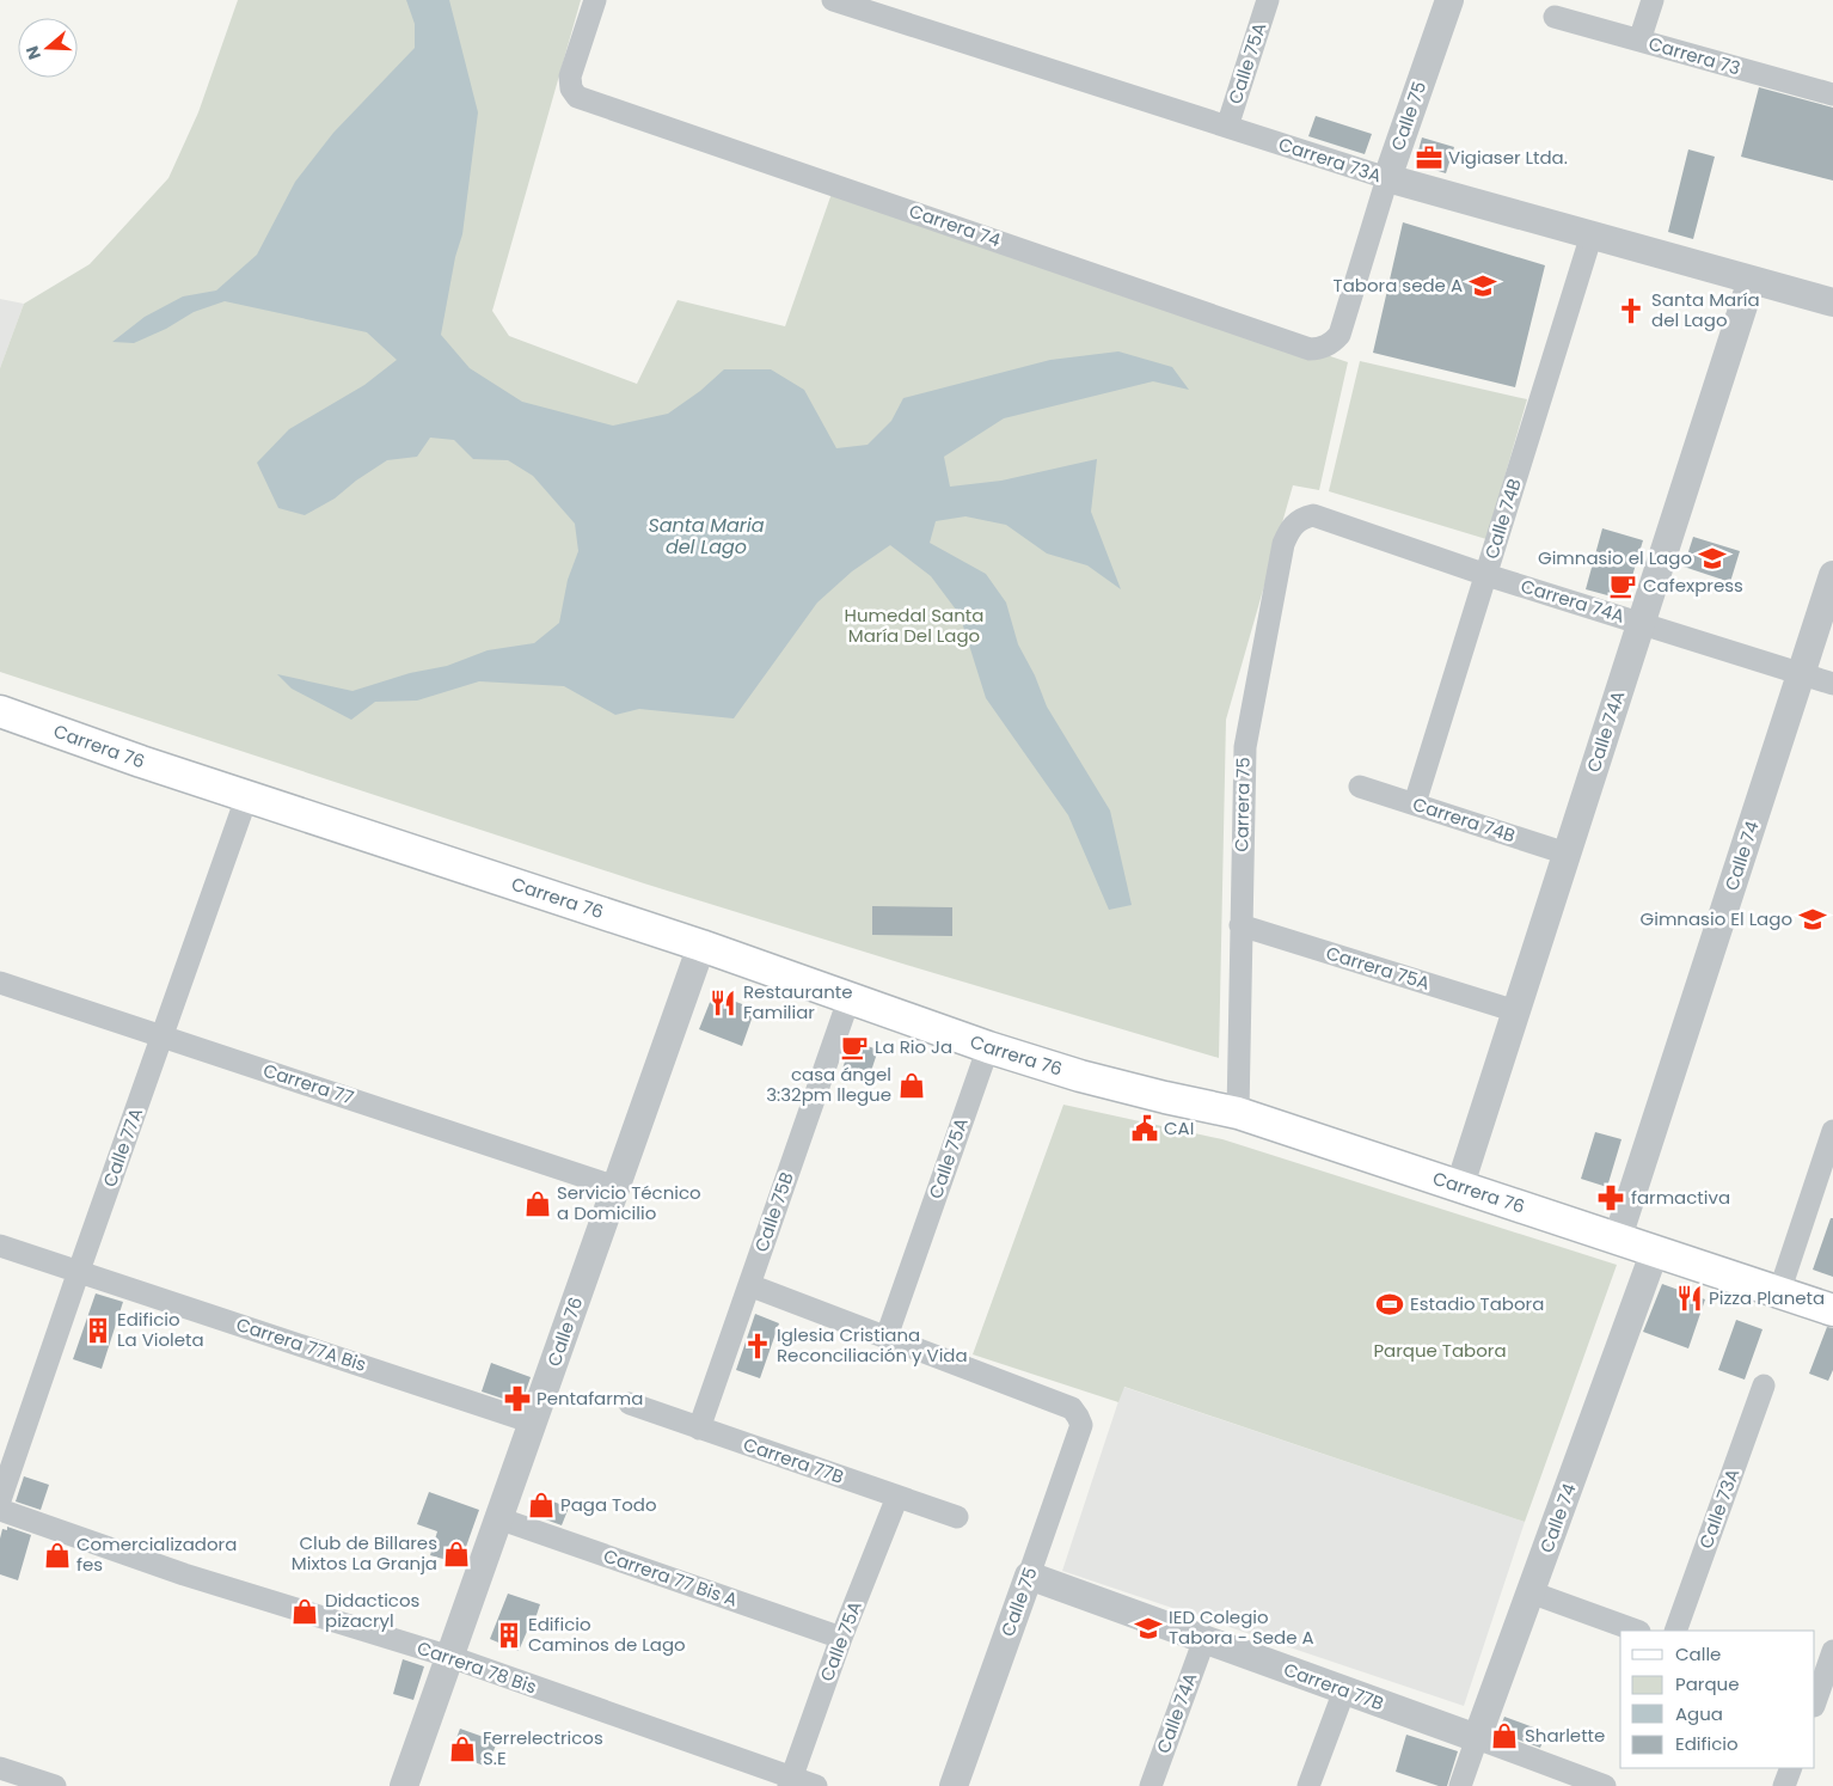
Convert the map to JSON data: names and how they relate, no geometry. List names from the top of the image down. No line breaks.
{"streets":{"main road":["Carrera 76"],"street":["Carrera 73","Calle 75A","Calle 75","Carrera 73A","Carrera 74","Calle 74B","Carrera 74A","Calle 74A","Carrera 75","Carrera 74B","Calle 74","Carrera 75A","Carrera 77","Calle 77A","Calle 75B","Calle 76","Carrera 77A Bis","Carrera 77B","Calle 73A","Carrera 77 Bis A","Carrera 78 Bis"]},"crossings":[["Calle 75A","Calle 75"],["Calle 75A","Carrera 73A"],["Calle 75A","Carrera 76"],["Calle 75A","Carrera 77B"],["Calle 75A","Carrera 77 Bis A"],["Calle 75A","Carrera 78 Bis"],["Calle 75","Carrera 73A"],["Calle 75","Carrera 74"],["Calle 75","Carrera 77B"],["Carrera 73A","Calle 74B"],["Carrera 73A","Calle 74A"],["Calle 74B","Carrera 74A"],["Calle 74B","Carrera 74B"],["Carrera 74A","Calle 74A"],["Carrera 74A","Carrera 75"],["Carrera 74A","Calle 74"],["Calle 74A","Carrera 76"],["Calle 74A","Carrera 74B"],["Calle 74A","Carrera 75A"],["Calle 74A","Carrera 77B"],["Carrera 76","Carrera 75"],["Carrera 76","Calle 74"],["Carrera 76","Calle 77A"],["Carrera 76","Calle 75B"],["Carrera 76","Calle 76"],["Carrera 75","Carrera 75A"],["Calle 74","Carrera 77B"],["Carrera 77","Calle 77A"],["Carrera 77","Calle 76"],["Calle 77A","Carrera 77A Bis"],["Calle 75B","Carrera 77B"],["Calle 76","Carrera 77A Bis"],["Calle 76","Carrera 77 Bis A"],["Calle 76","Carrera 78 Bis"]],"water":["Santa Maria del Lago"],"parks":["Humedal Santa María Del Lago","Parque Tabora"],"places":{"office":["Vigiaser Ltda."],"school or university":["Tabora sede A","Gimnasio el Lago","Gimnasio El Lago","IED Colegio Tabora - Sede A"],"church":["Santa María del Lago","Iglesia Cristiana Reconciliación y Vida"],"cafe":["Cafexpress","La Rio Ja"],"restaurant":["Restaurante Familiar","Pizza Planeta"],"shop":["casa ángel 3:32pm llegue","Servicio Técnico a Domicilio","Paga Todo","Club de Billares Mixtos La Granja","Comercializadora fes","Didacticos pizacryl","Sharlette","Ferrelectricos S.E"],"public building":["CAI"],"pharmacy":["farmactiva","Pentafarma"],"sports":["Estadio Tabora"],"building":["Edificio La Violeta","Edificio Caminos de Lago"]},"legend":["Calle","Parque","Agua","Edificio"],"north":"left"}
